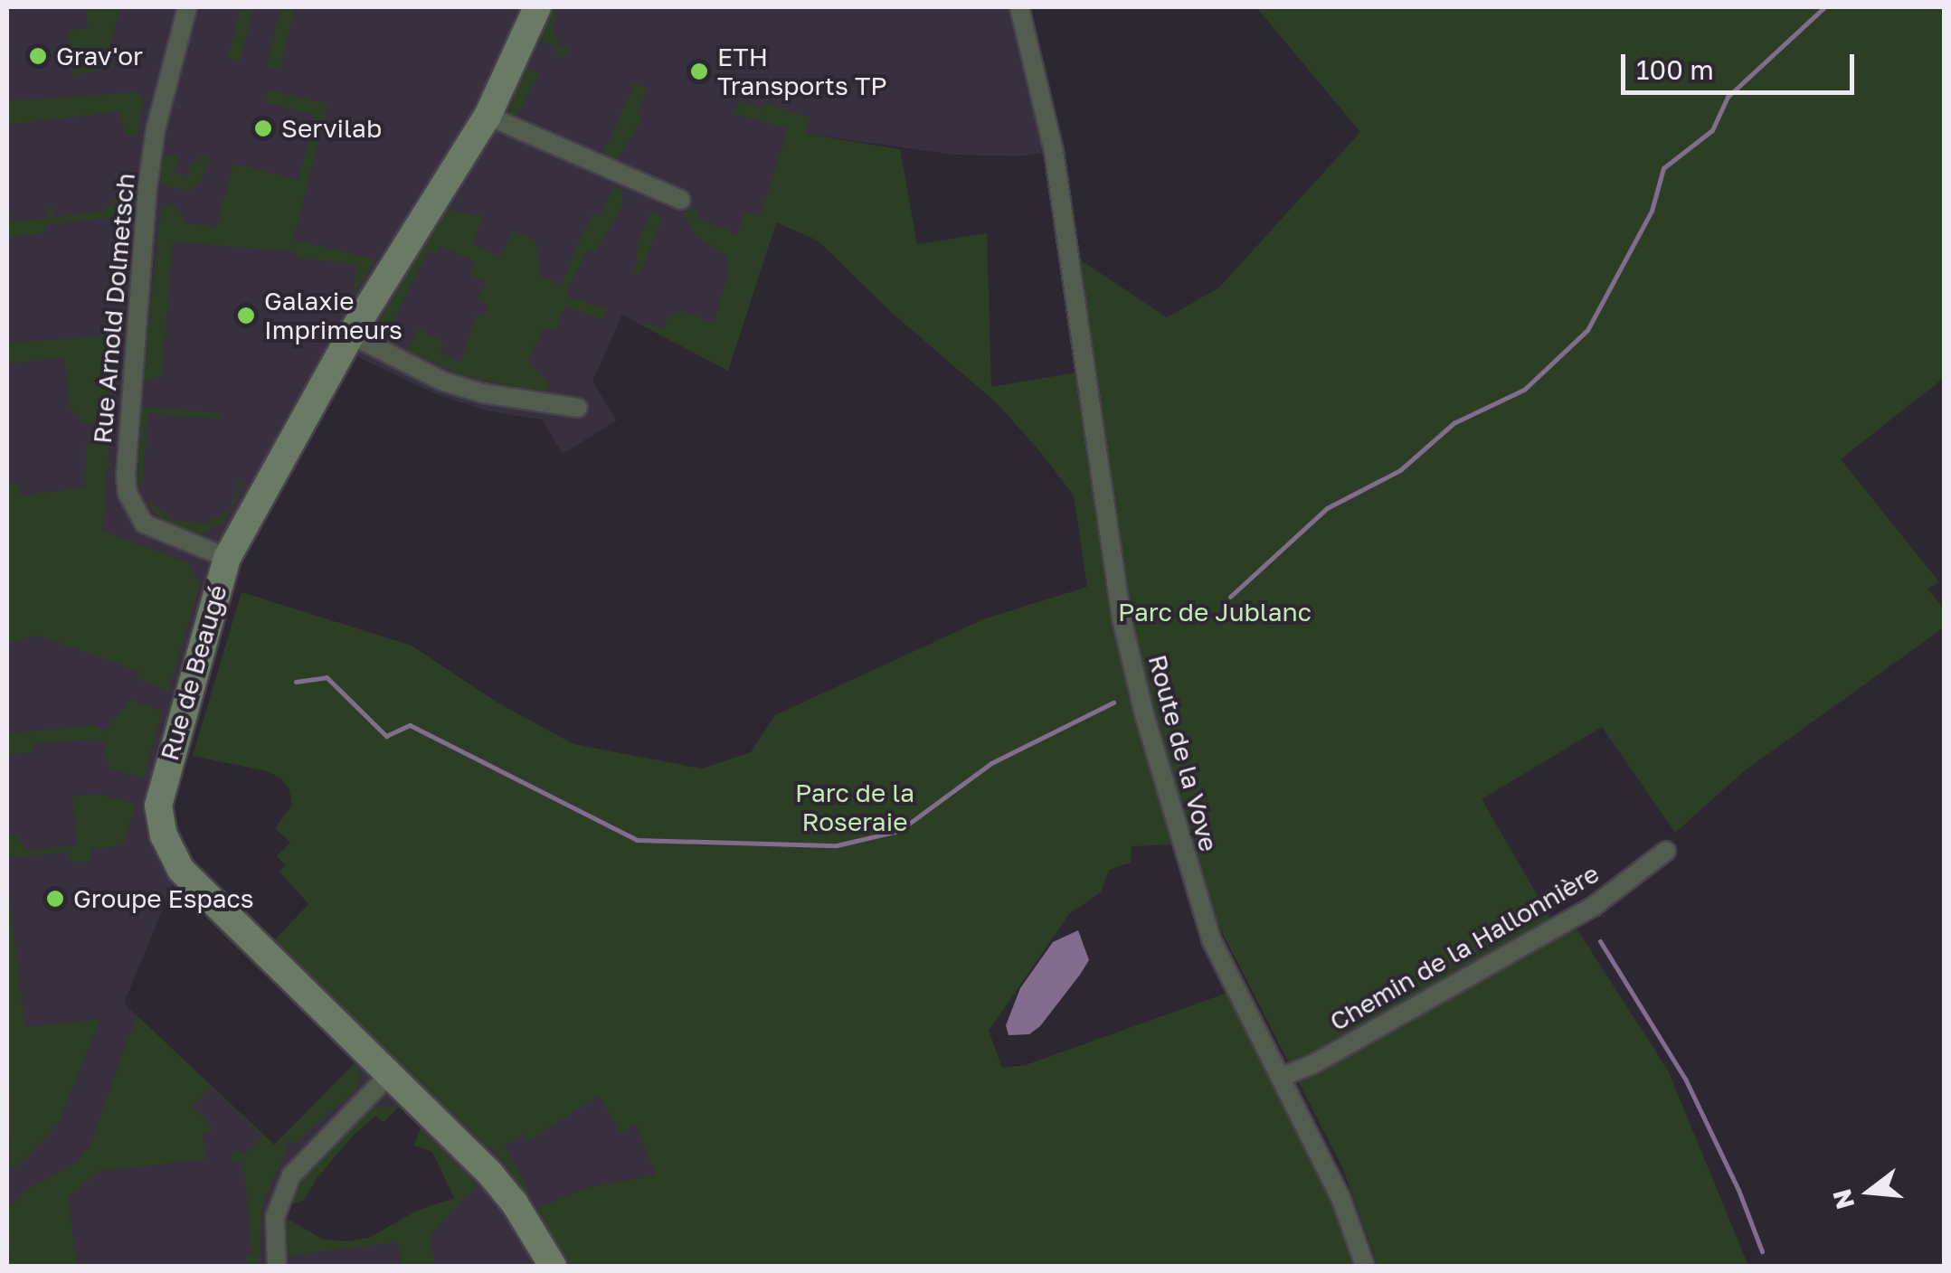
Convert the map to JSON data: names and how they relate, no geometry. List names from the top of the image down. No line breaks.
{"streets":{"street":["Rue Arnold Dolmetsch","Rue de Beaugé","Route de la Vove","Chemin de la Hallonnière"]},"crossings":[["Rue Arnold Dolmetsch","Rue de Beaugé"],["Route de la Vove","Chemin de la Hallonnière"]],"parks":["Parc de Jublanc","Parc de la Roseraie"],"places":["Grav'or","ETH Transports TP","Servilab","Galaxie Imprimeurs","Groupe Espacs"],"scale_bar":"100 m","north":"left"}
